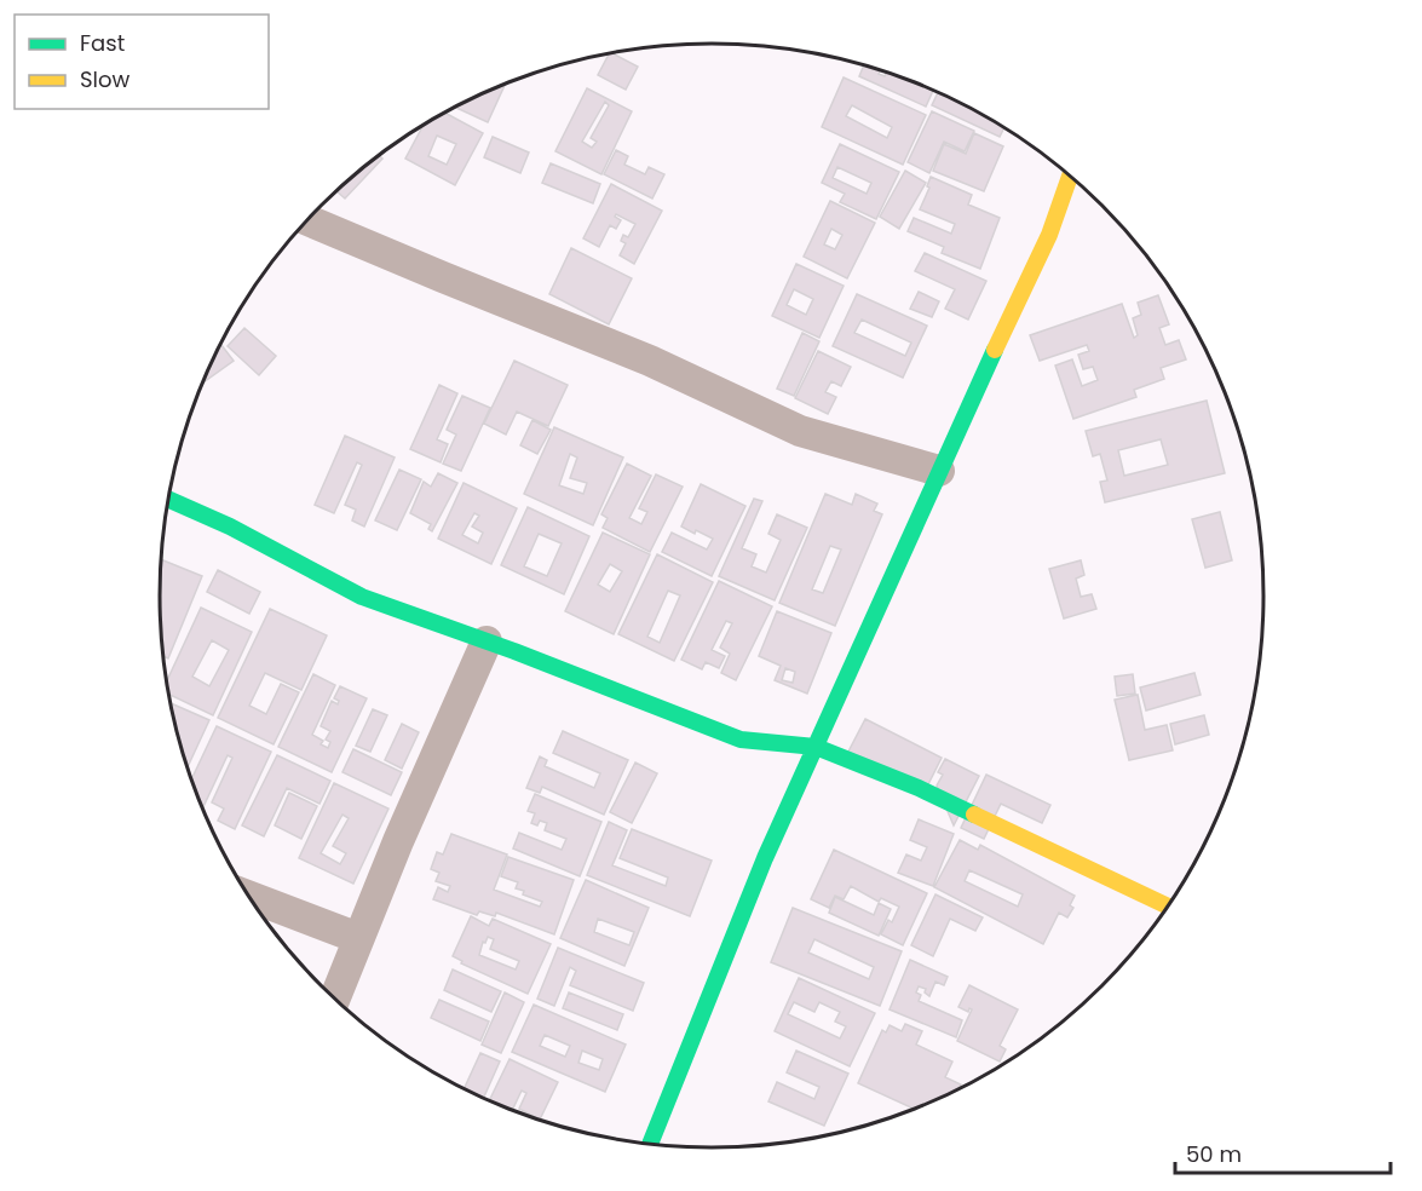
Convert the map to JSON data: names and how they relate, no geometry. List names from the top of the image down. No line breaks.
{"legend":["Fast","Slow"],"scale_bar":"50 m"}
